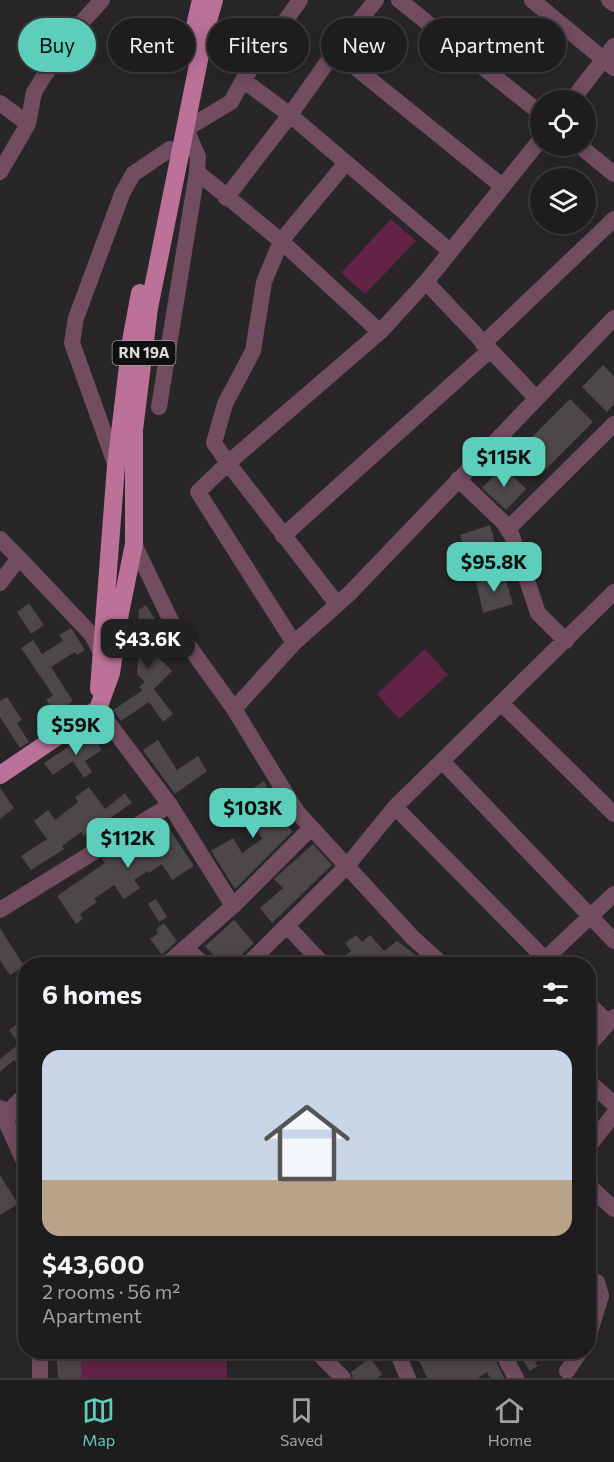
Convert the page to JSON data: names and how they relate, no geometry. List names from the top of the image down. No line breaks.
{"streets":{"main road":["RN 19A"]},"page":{"chip":["Buy","Rent","Filters","New","Apartment"],"price":["$115K","$95.8K","$43.6K","$59K","$103K","$112K"],"heading":"6 homes","list":[{"name":"$43,600","note":"2 rooms · 56 m² · Apartment"}],"tabs":["Map","Saved","Home"]}}
